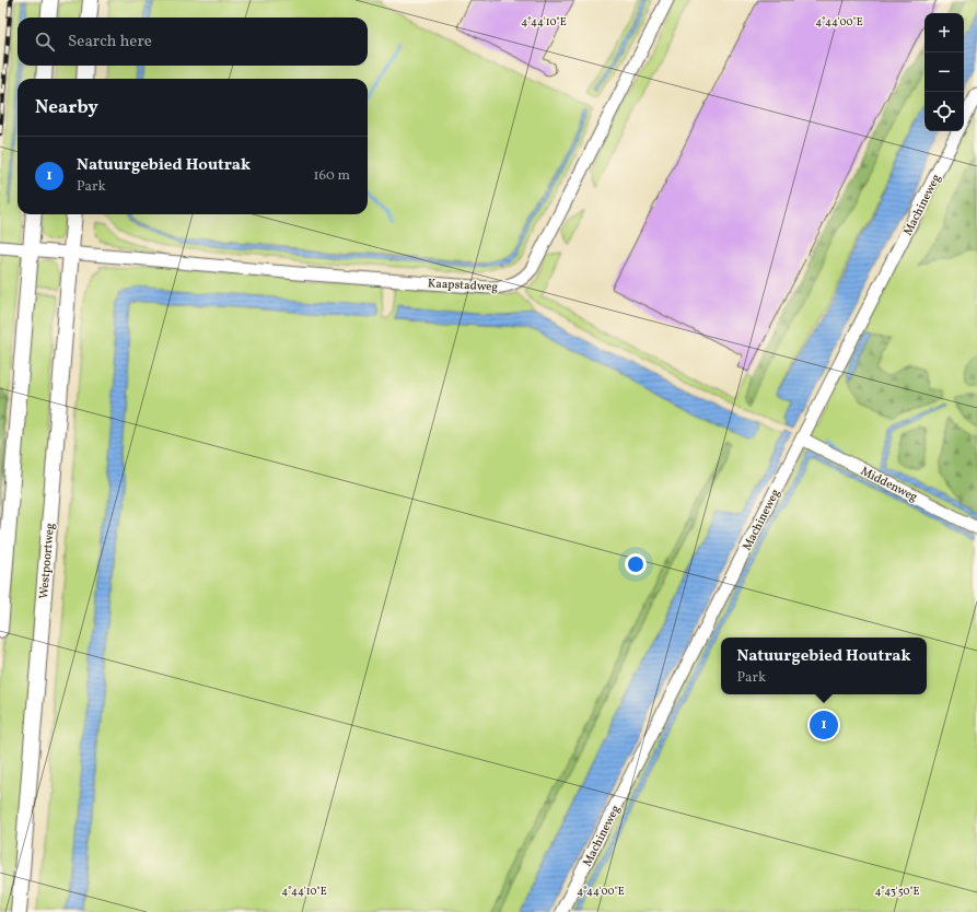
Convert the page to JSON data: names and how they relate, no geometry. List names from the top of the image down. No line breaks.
{"streets":{"main road":["Westpoortweg"],"street":["Machineweg","Kaapstadweg","Middenweg"]},"crossings":[["Machineweg","Middenweg"],["Kaapstadweg","Westpoortweg"]],"page":{"map_buttons":["+","−"],"search":"Search here","heading":"Nearby","list":[{"mark":"1","name":"Natuurgebied Houtrak","note":"Park","value":"160 m"}],"popup":["Natuurgebied Houtrak","Park"],"pins":"1"},"coordinates":["4°44'10\"E","4°44'00\"E","4°43'50\"E"]}
